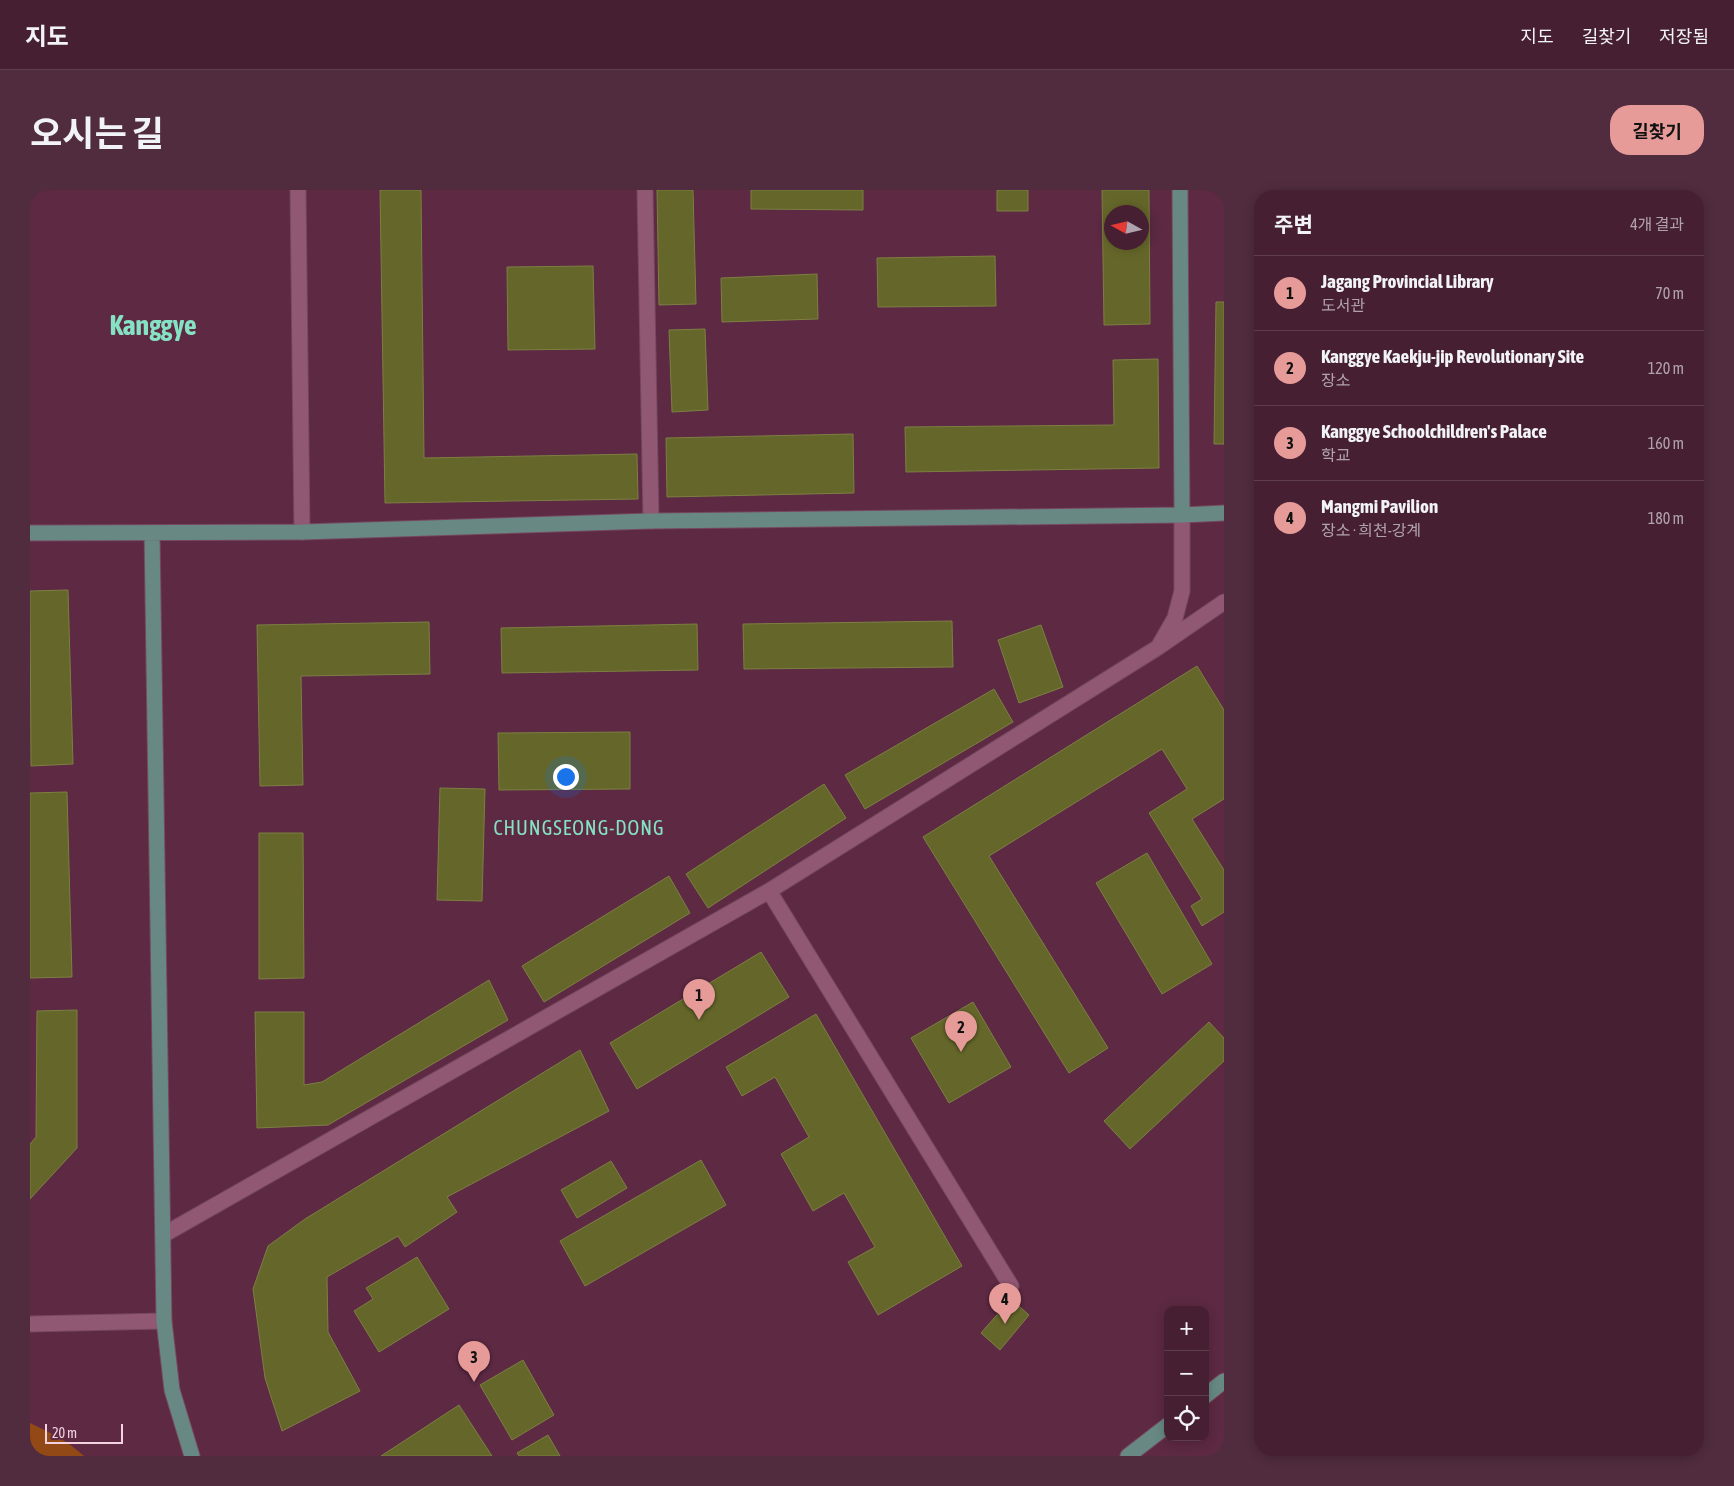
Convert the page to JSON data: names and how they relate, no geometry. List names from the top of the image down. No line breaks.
{"districts":["Kanggye","CHUNGSEONG-DONG"],"scale_bar":"20 m","north":"left","page":{"header":"지도","nav":["지도","길찾기","저장됨"],"title":"오시는 길","buttons":"길찾기","heading":["주변","4개 결과"],"list":[{"mark":"1","name":"Jagang Provincial Library","note":"도서관","value":"70 m"},{"mark":"2","name":"Kanggye Kaekju-jip Revolutionary Site","note":"장소","value":"120 m"},{"mark":"3","name":"Kanggye Schoolchildren's Palace","note":"학교","value":"160 m"},{"mark":"4","name":"Mangmi Pavilion","note":"장소 · 희천-강계","value":"180 m"}],"pins":["1","2","4","3"],"map_buttons":["+","−"],"scale":"20 m"}}
